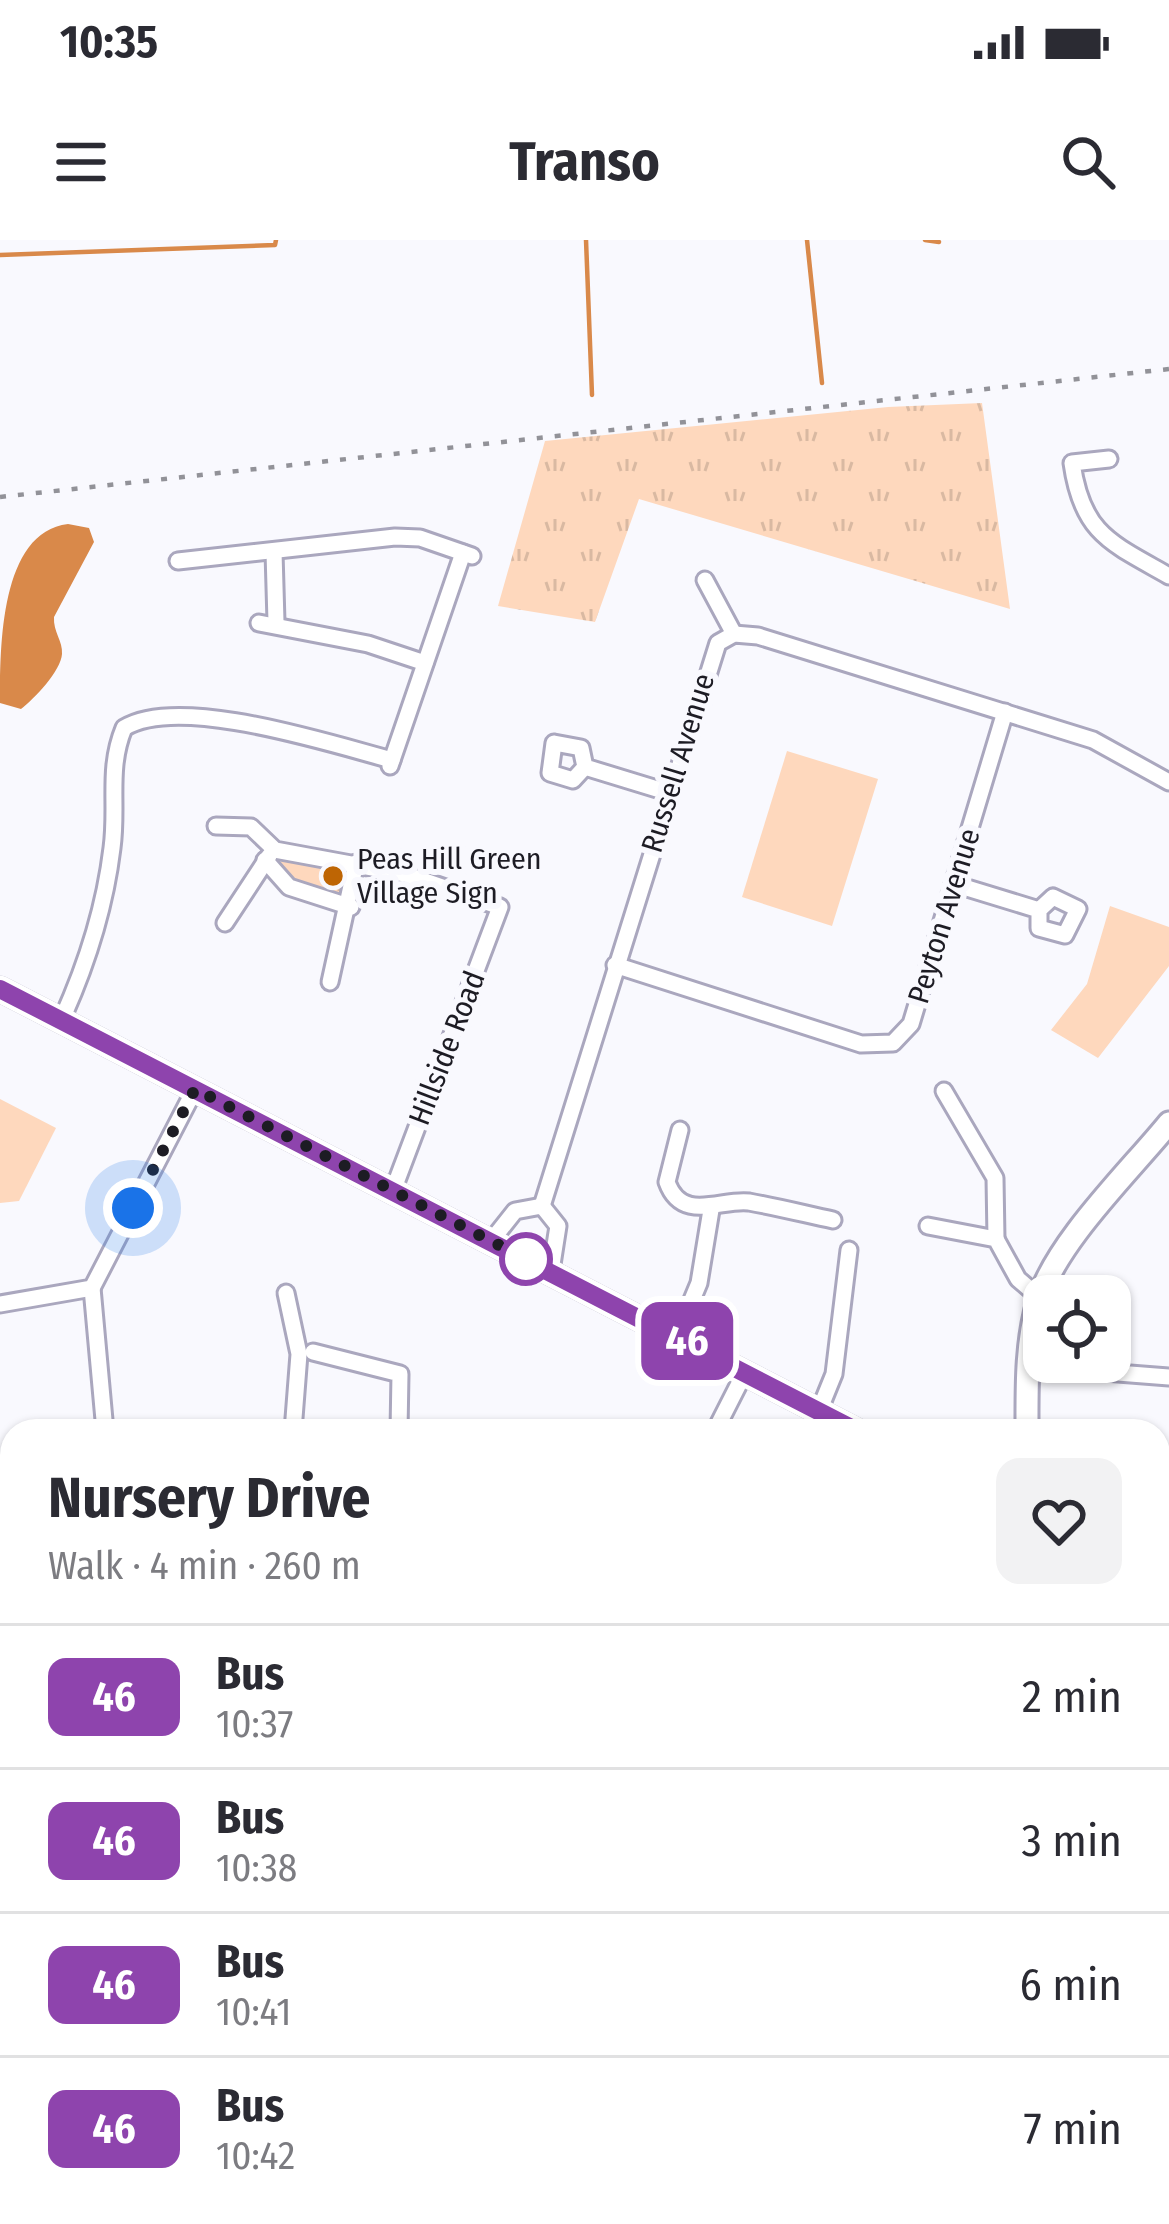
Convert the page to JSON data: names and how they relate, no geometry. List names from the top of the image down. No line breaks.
{"streets":{"street":["Russell Avenue","Peyton Avenue","Hillside Road"]},"crossings":[["Russell Avenue","Peyton Avenue"]],"places":["Peas Hill Green Village Sign"],"lines":["bus line 46"],"page":{"status":"10:35","header":"Transo","on_map":"46","heading":["Nursery Drive","Walk · 4 min · 260 m"],"list":[{"mark":"46","name":"Bus","note":"10:37","value":"2 min"},{"mark":"46","name":"Bus","note":"10:38","value":"3 min"},{"mark":"46","name":"Bus","note":"10:41","value":"6 min"},{"mark":"46","name":"Bus","note":"10:42","value":"7 min"}]}}
